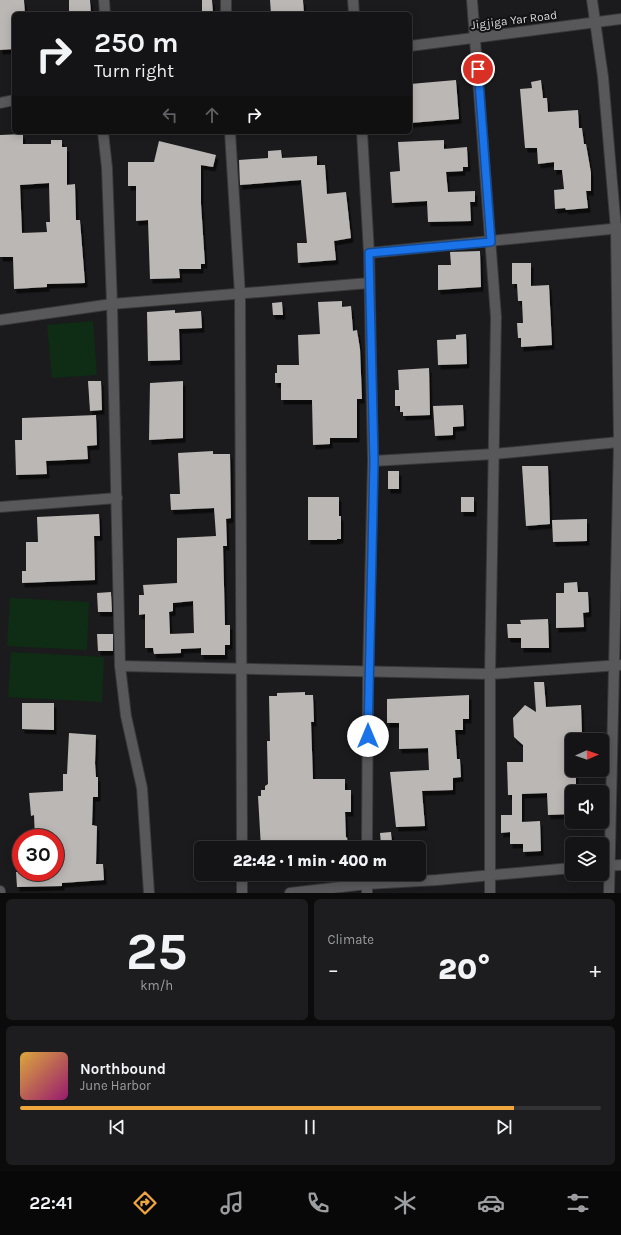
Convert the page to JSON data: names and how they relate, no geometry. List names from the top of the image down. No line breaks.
{"streets":{"street":["Jigjiga Yar Road"]},"north":"right","page":{"turn":["250 m","Turn right"],"limit":"30","trip":"22:42 · 1 min · 400 m","tile":[["25","km/h"],"Climate"],"heat":["−","20°","+"],"song":["Northbound","June Harbor"],"tabs":"22:41"}}
